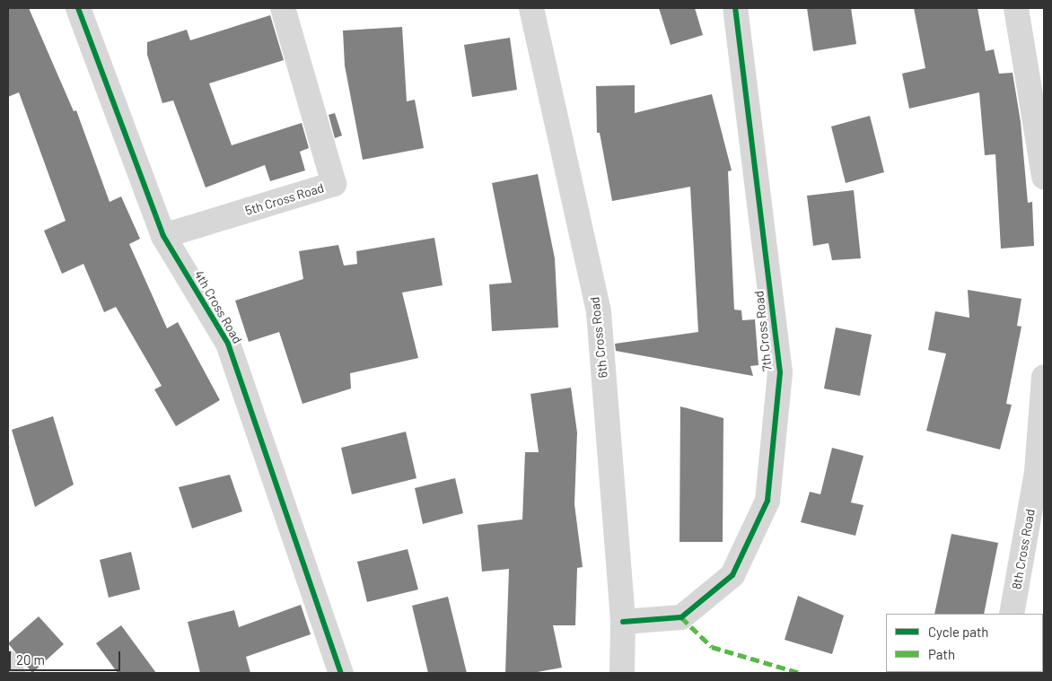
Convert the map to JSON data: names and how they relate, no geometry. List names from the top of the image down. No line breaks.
{"streets":{"street":["5th Cross Road","4th Cross Road","7th Cross Road","6th Cross Road","8th Cross Road"]},"crossings":[["5th Cross Road","4th Cross Road"],["7th Cross Road","6th Cross Road"]],"legend":["Cycle path","Path"],"scale_bar":"20 m"}
